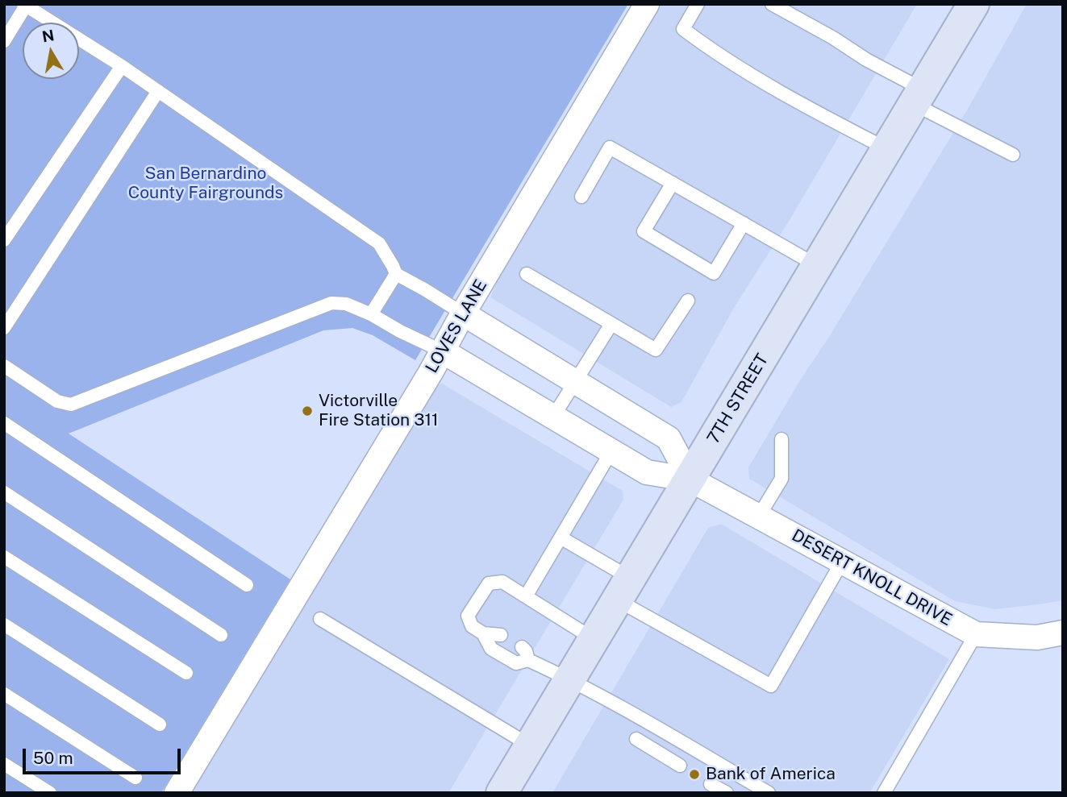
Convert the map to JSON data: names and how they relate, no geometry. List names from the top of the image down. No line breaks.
{"streets":{"main road":["7TH STREET"],"street":["LOVES LANE","DESERT KNOLL DRIVE"]},"crossings":[["LOVES LANE","DESERT KNOLL DRIVE"],["7TH STREET","DESERT KNOLL DRIVE"]],"parks":["San Bernardino County Fairgrounds"],"places":["Victorville Fire Station 311","Bank of America"],"scale_bar":"50 m","north":"top"}
